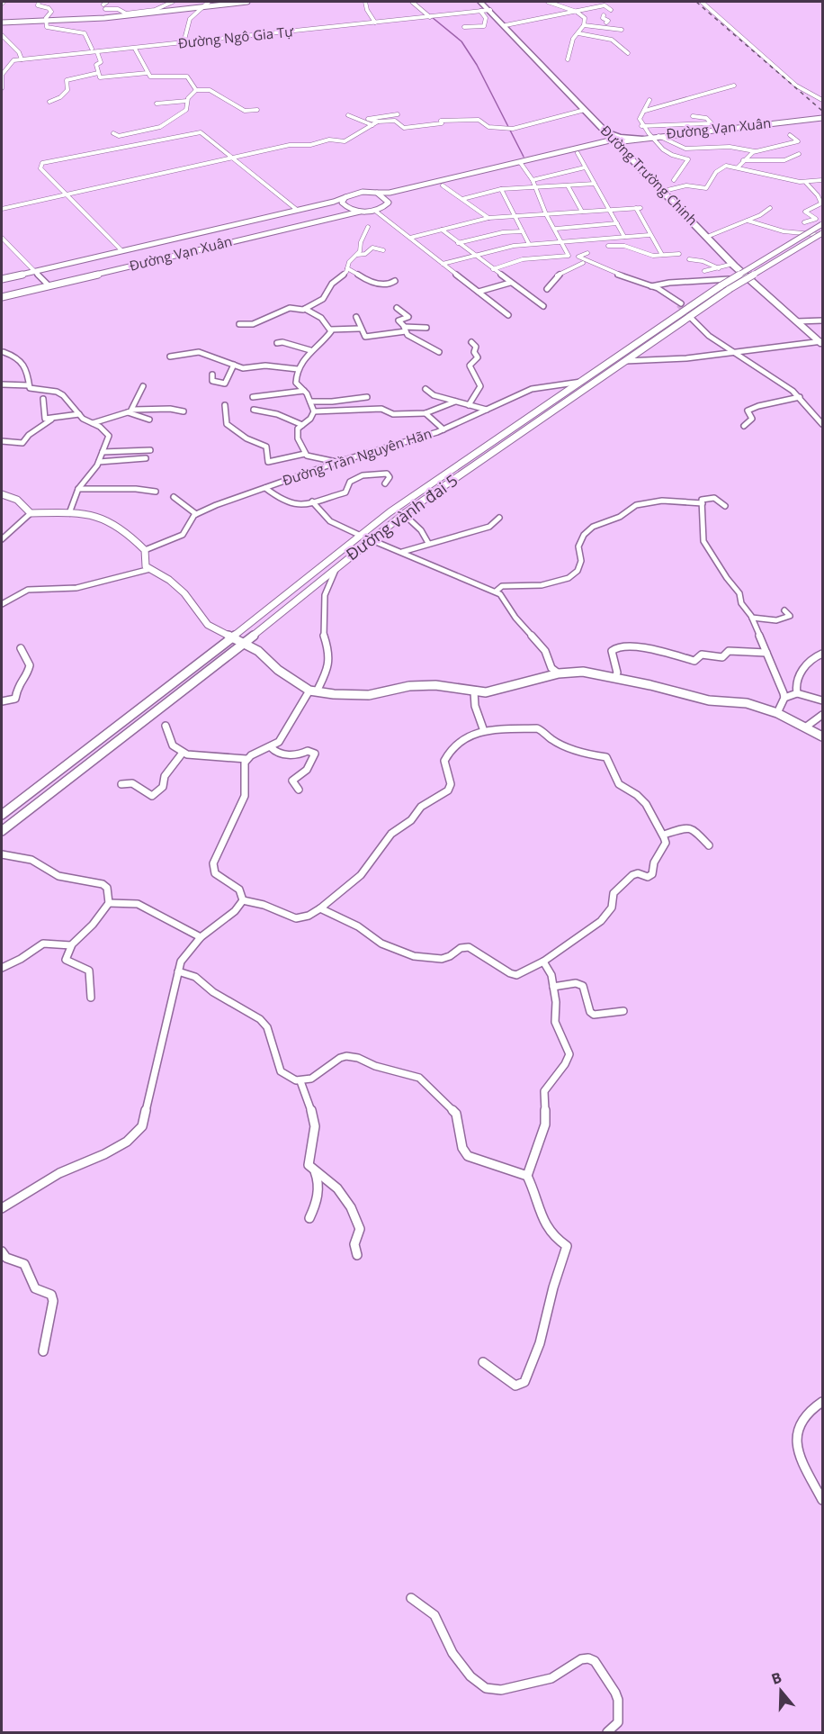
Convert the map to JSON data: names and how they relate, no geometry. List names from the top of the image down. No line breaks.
{"streets":{"highway":["Đường Trường Chinh"],"street":["Đường Ngô Gia Tự","Đường Vạn Xuân","Đường Trần Nguyên Hãn","Đường vành đai 5"]},"crossings":[["Đường Ngô Gia Tự","Đường Trường Chinh"],["Đường Vạn Xuân","Đường Trường Chinh"],["Đường Trần Nguyên Hãn","Đường vành đai 5"]],"north":"top"}
